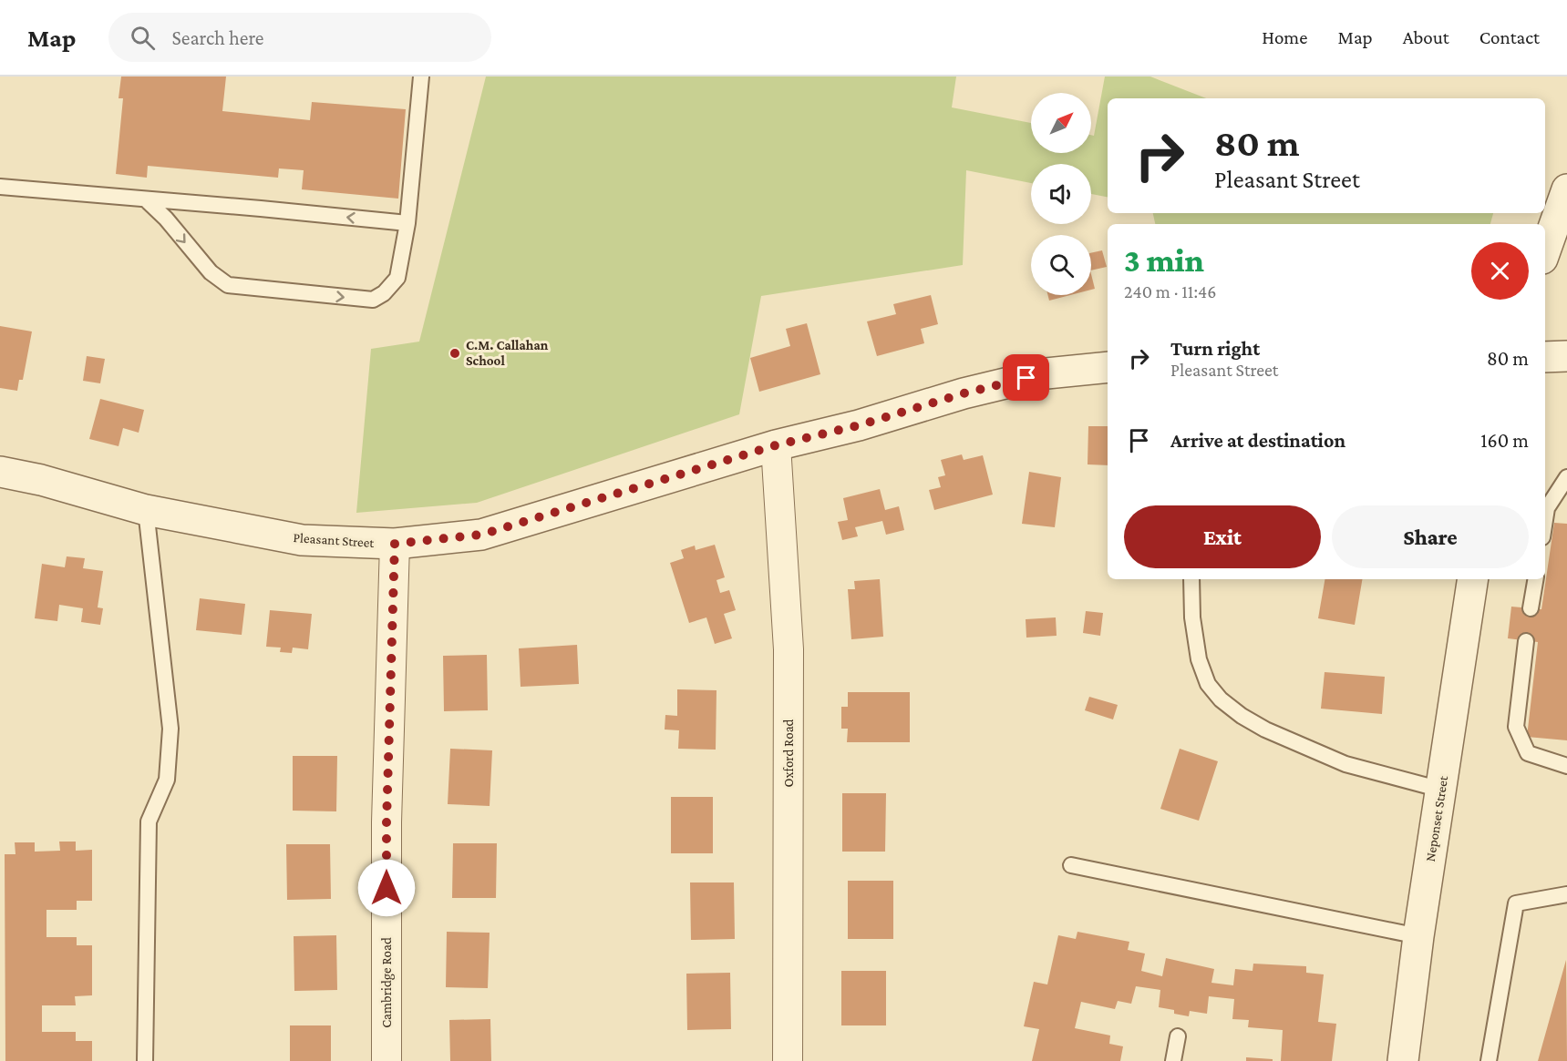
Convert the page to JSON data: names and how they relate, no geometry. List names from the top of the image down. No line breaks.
{"streets":{"street":["Pleasant Street","Oxford Road","Neponset Street","Cambridge Road"]},"crossings":[["Pleasant Street","Oxford Road"],["Pleasant Street","Cambridge Road"]],"places":["C.M. Callahan School"],"north":"top right","page":{"header":"Map","search":"Search here","nav":["Home","Map","About","Contact"],"turn":["80 m","Pleasant Street"],"heading":["3 min","240 m · 11:46"],"list":[{"name":"Turn right","note":"Pleasant Street","value":"80 m"},{"name":"Arrive at destination","value":"160 m"}],"buttons":["Exit","Share"]}}
